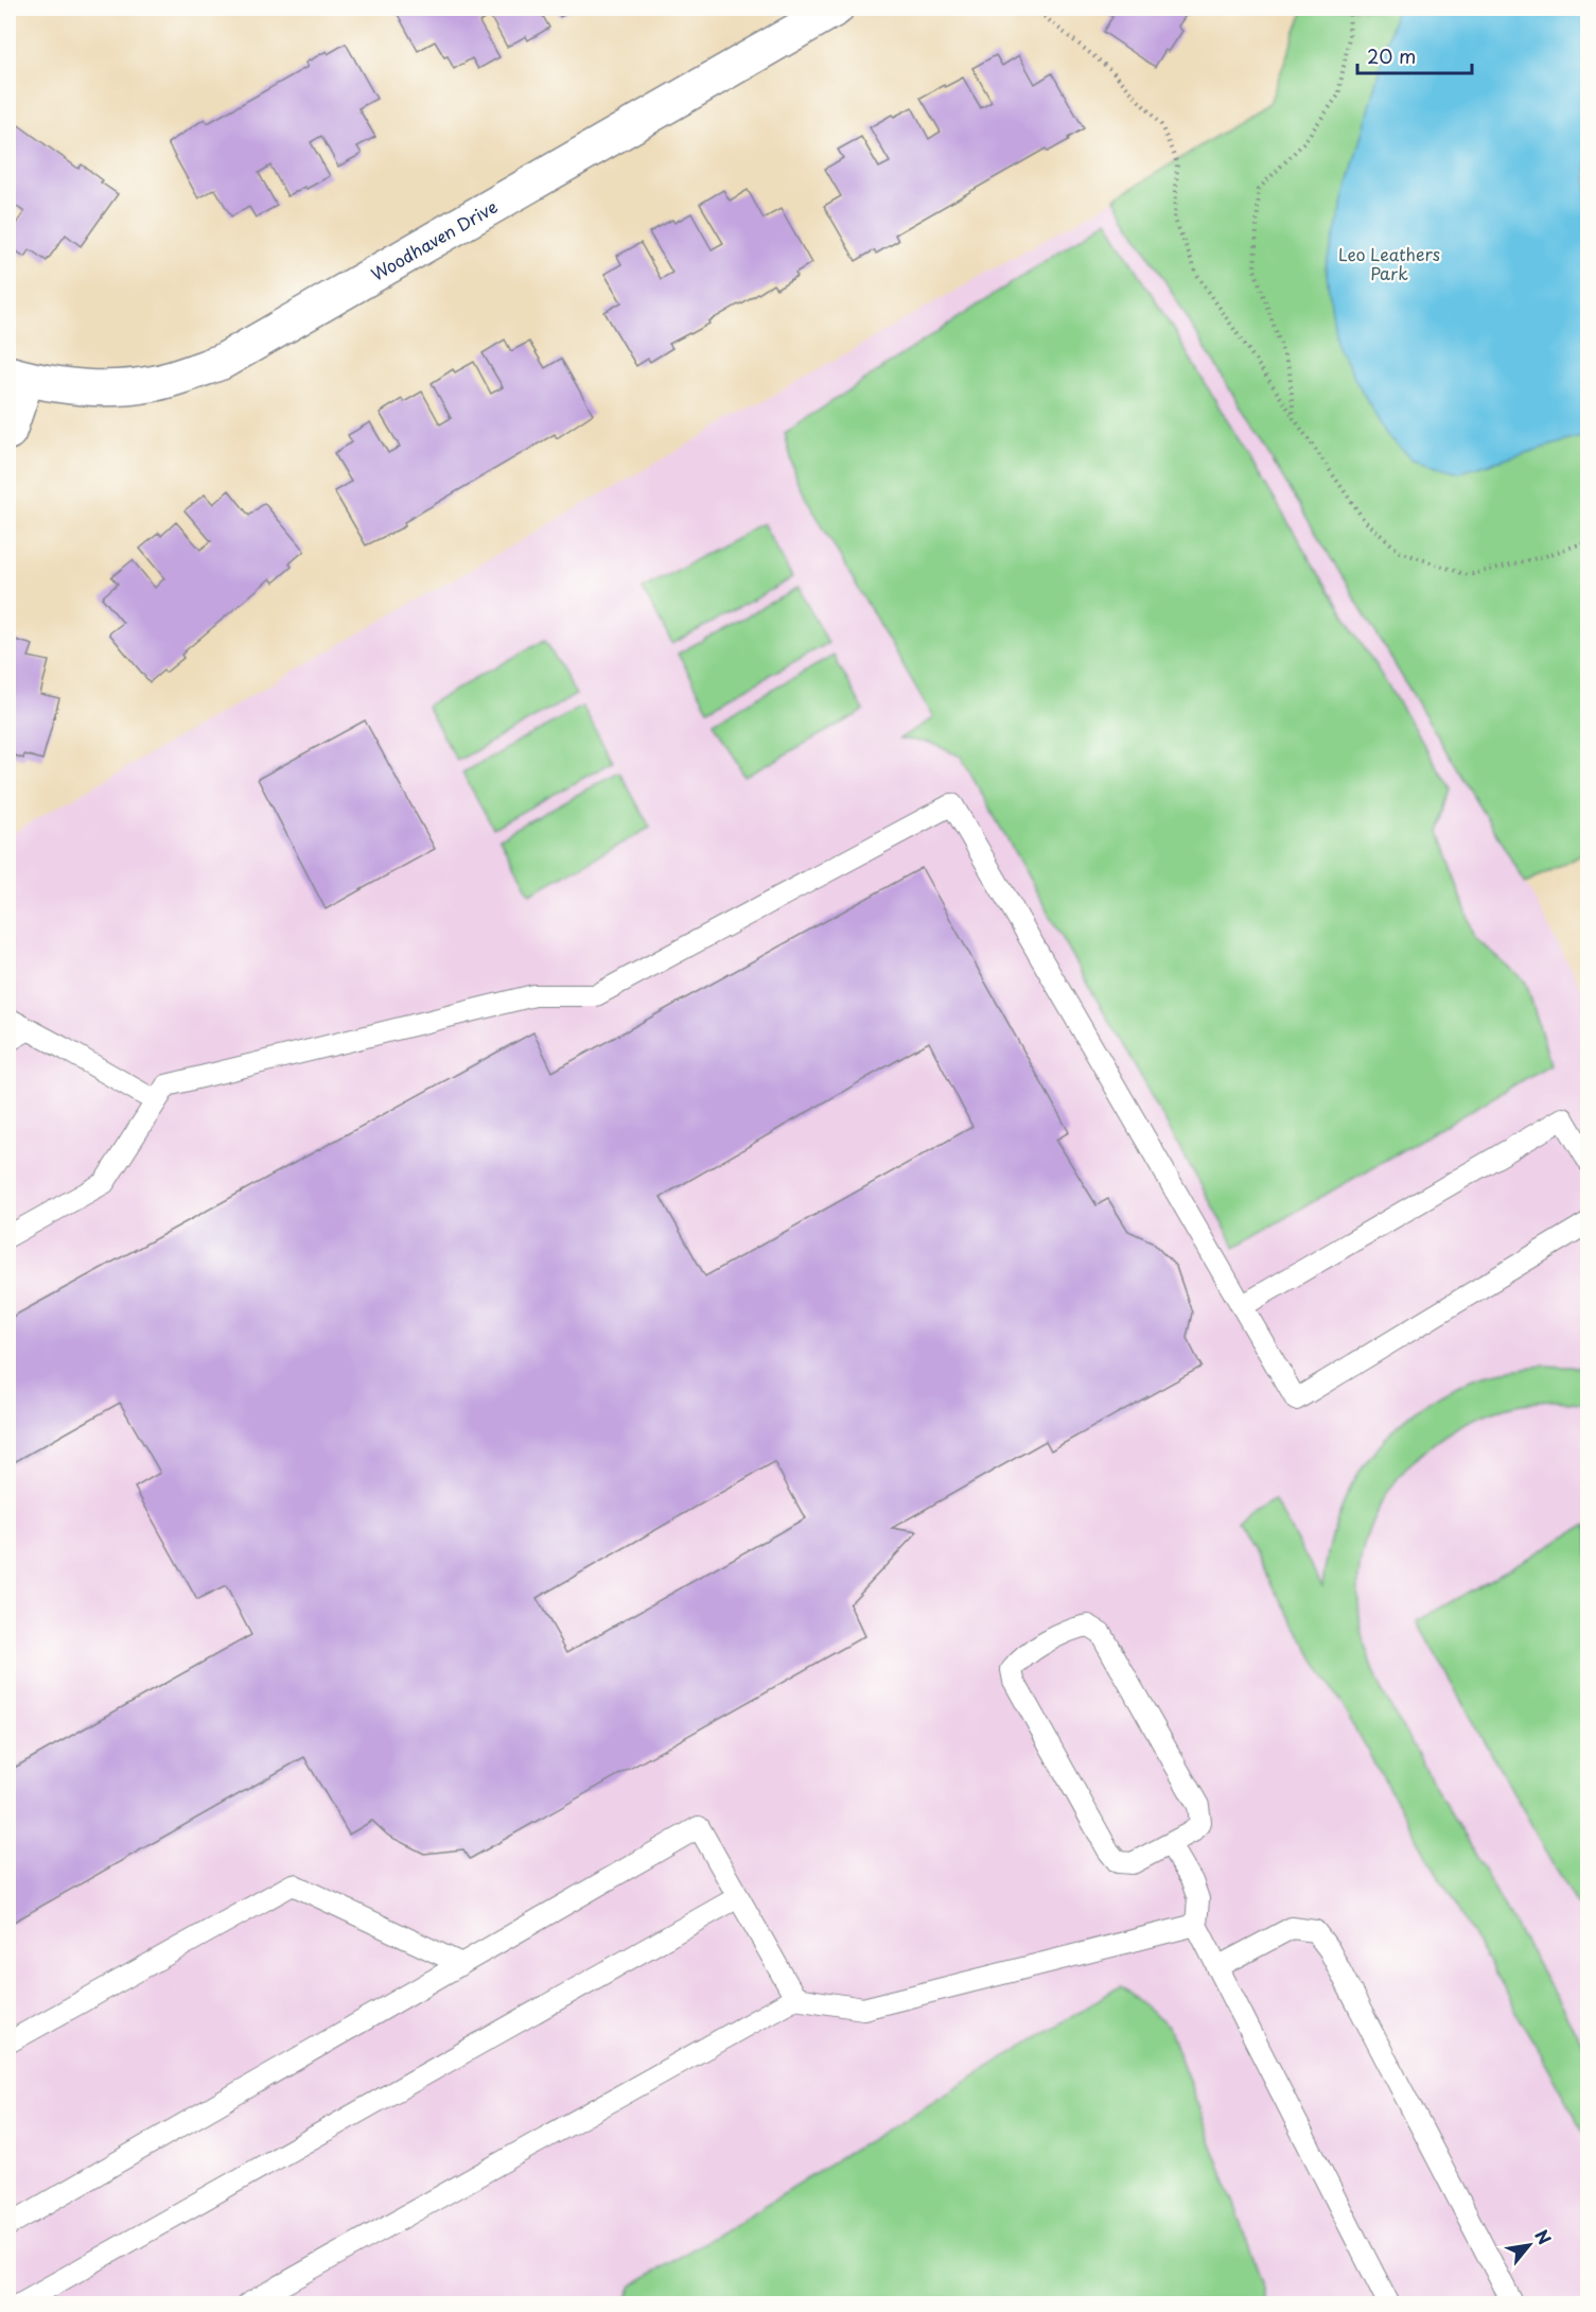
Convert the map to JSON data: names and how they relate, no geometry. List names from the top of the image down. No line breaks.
{"streets":{"street":["Woodhaven Drive"]},"parks":["Leo Leathers Park"],"scale_bar":"20 m","north":"top right"}
